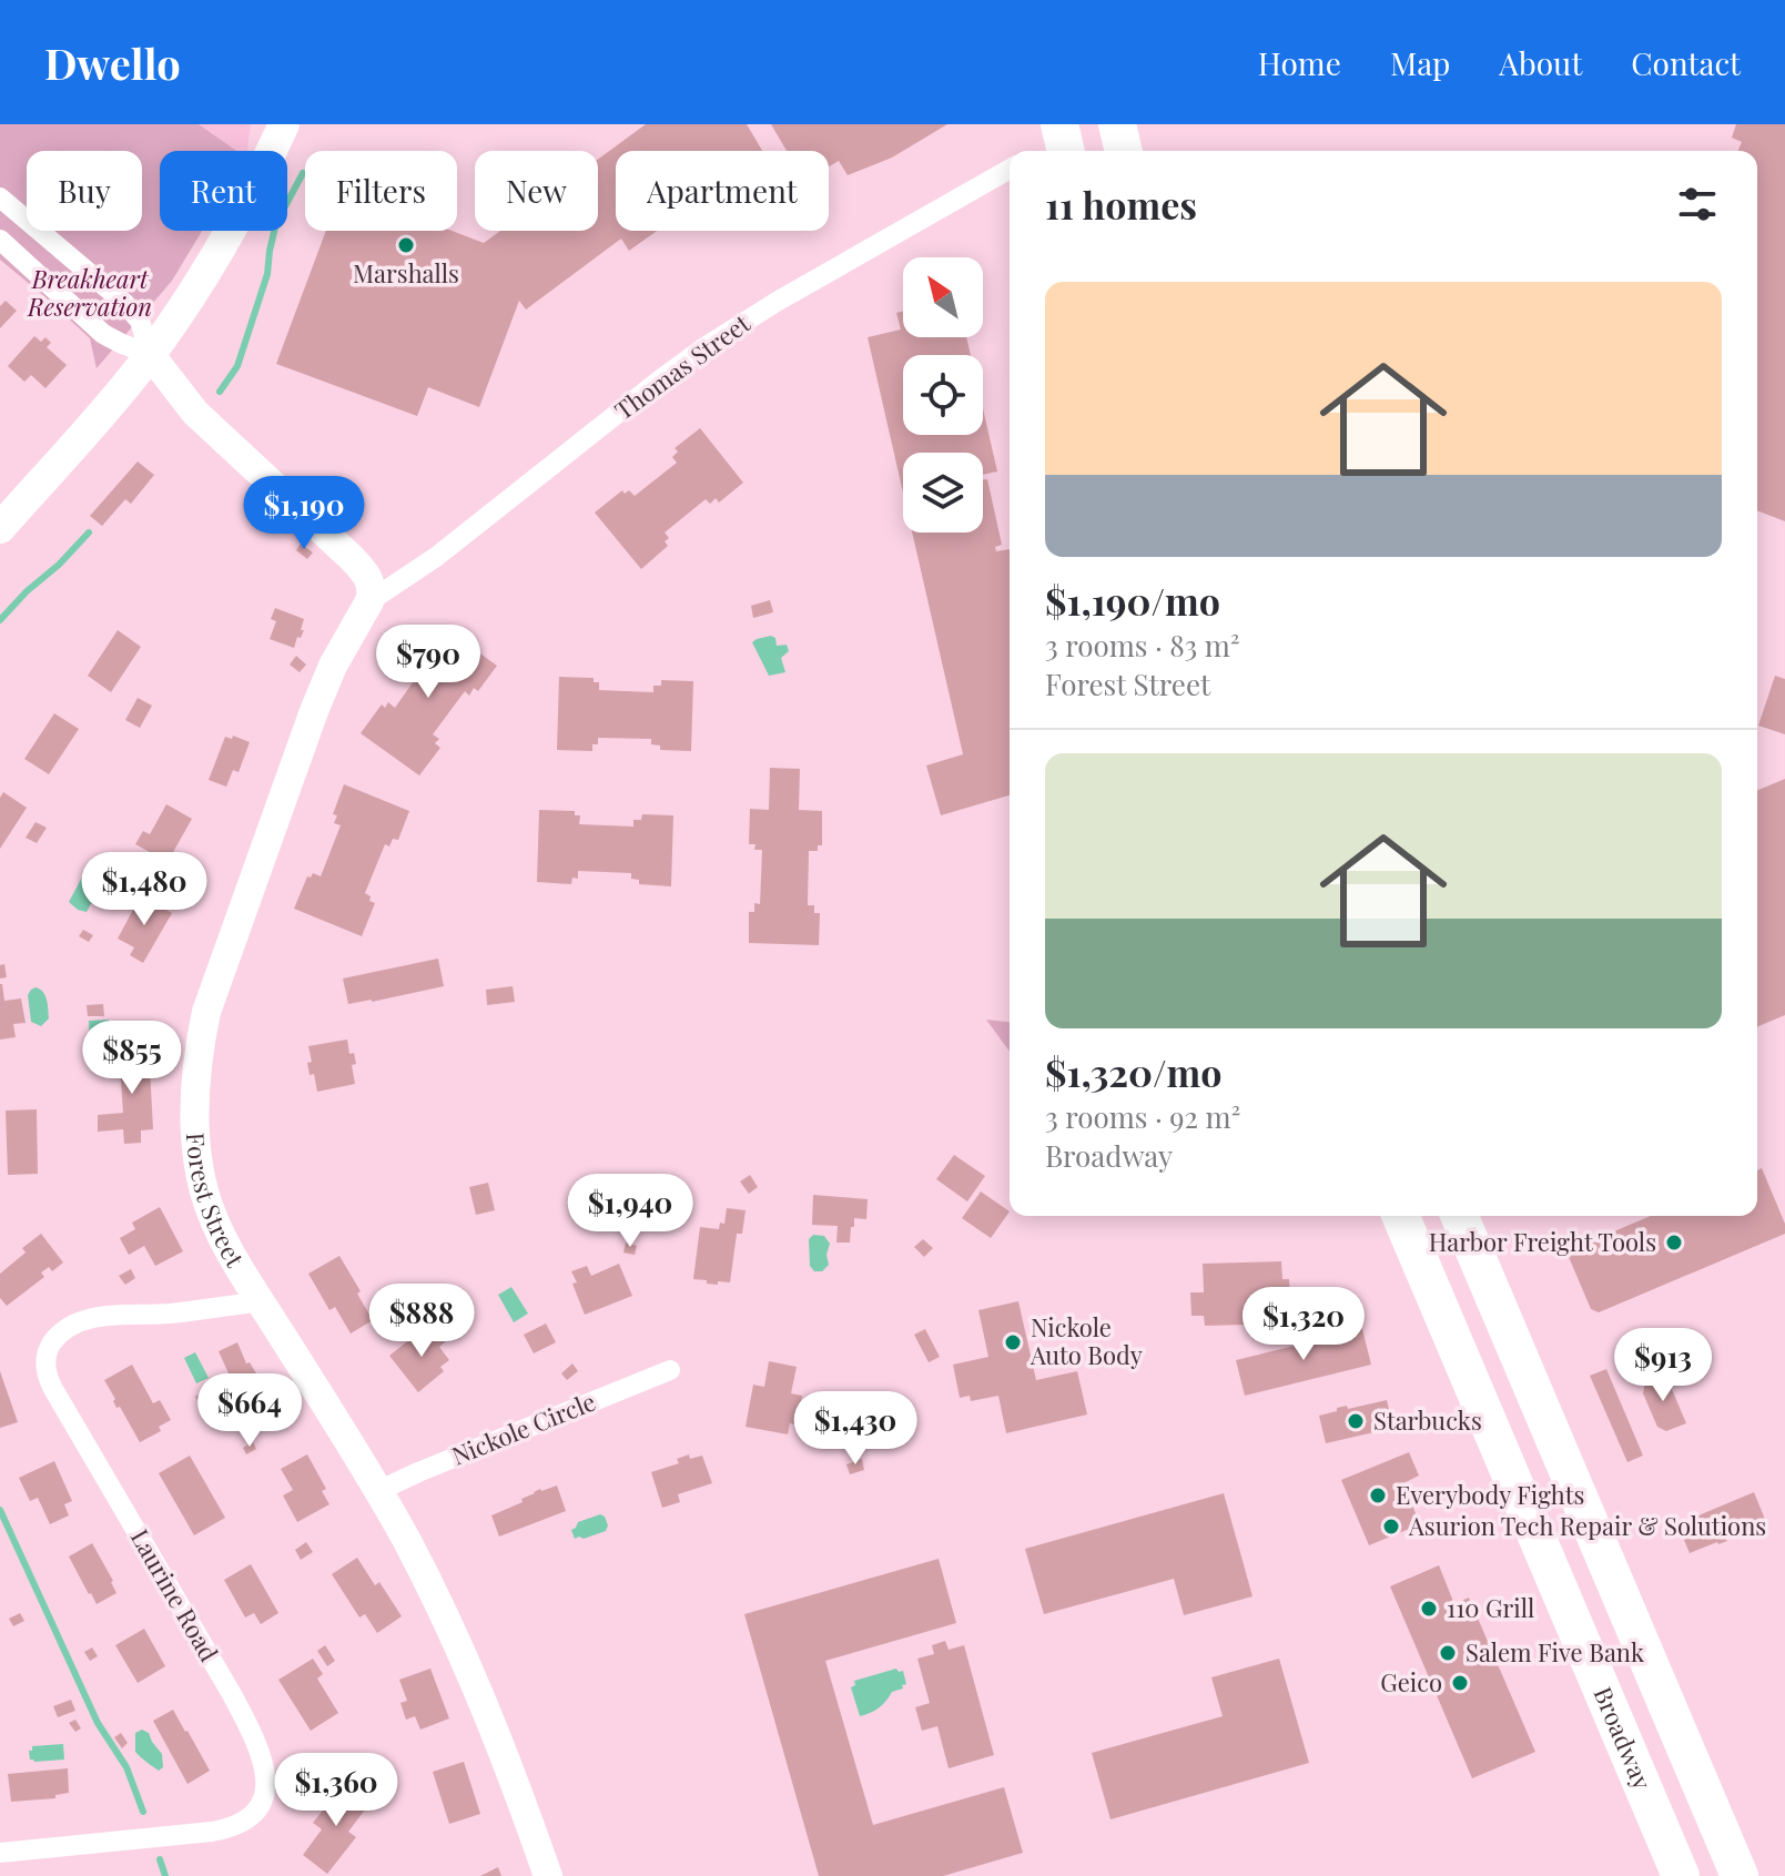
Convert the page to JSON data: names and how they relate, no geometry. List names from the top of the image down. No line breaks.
{"streets":{"highway":["Broadway"],"street":["Thomas Street","Forest Street","Nickole Circle","Laurine Road"]},"crossings":[["Thomas Street","Forest Street"],["Forest Street","Nickole Circle"],["Forest Street","Laurine Road"]],"parks":["Breakheart Reservation"],"places":["Marshalls","Harbor Freight Tools","Nickole Auto Body","Starbucks","Everybody Fights","Asurion Tech Repair & Solutions","110 Grill","Salem Five Bank","Geico"],"north":"top left","page":{"header":"Dwello","nav":["Home","Map","About","Contact"],"chip":["Buy","Rent","Filters","New","Apartment"],"heading":"11 homes","list":[{"name":"$1,190/mo","note":"3 rooms · 83 m² · Forest Street"},{"name":"$1,320/mo","note":"3 rooms · 92 m² · Broadway"}],"price":["$1,190","$790","$1,480","$855","$1,940","$888","$1,320","$913","$664","$1,430","$1,360"]}}
